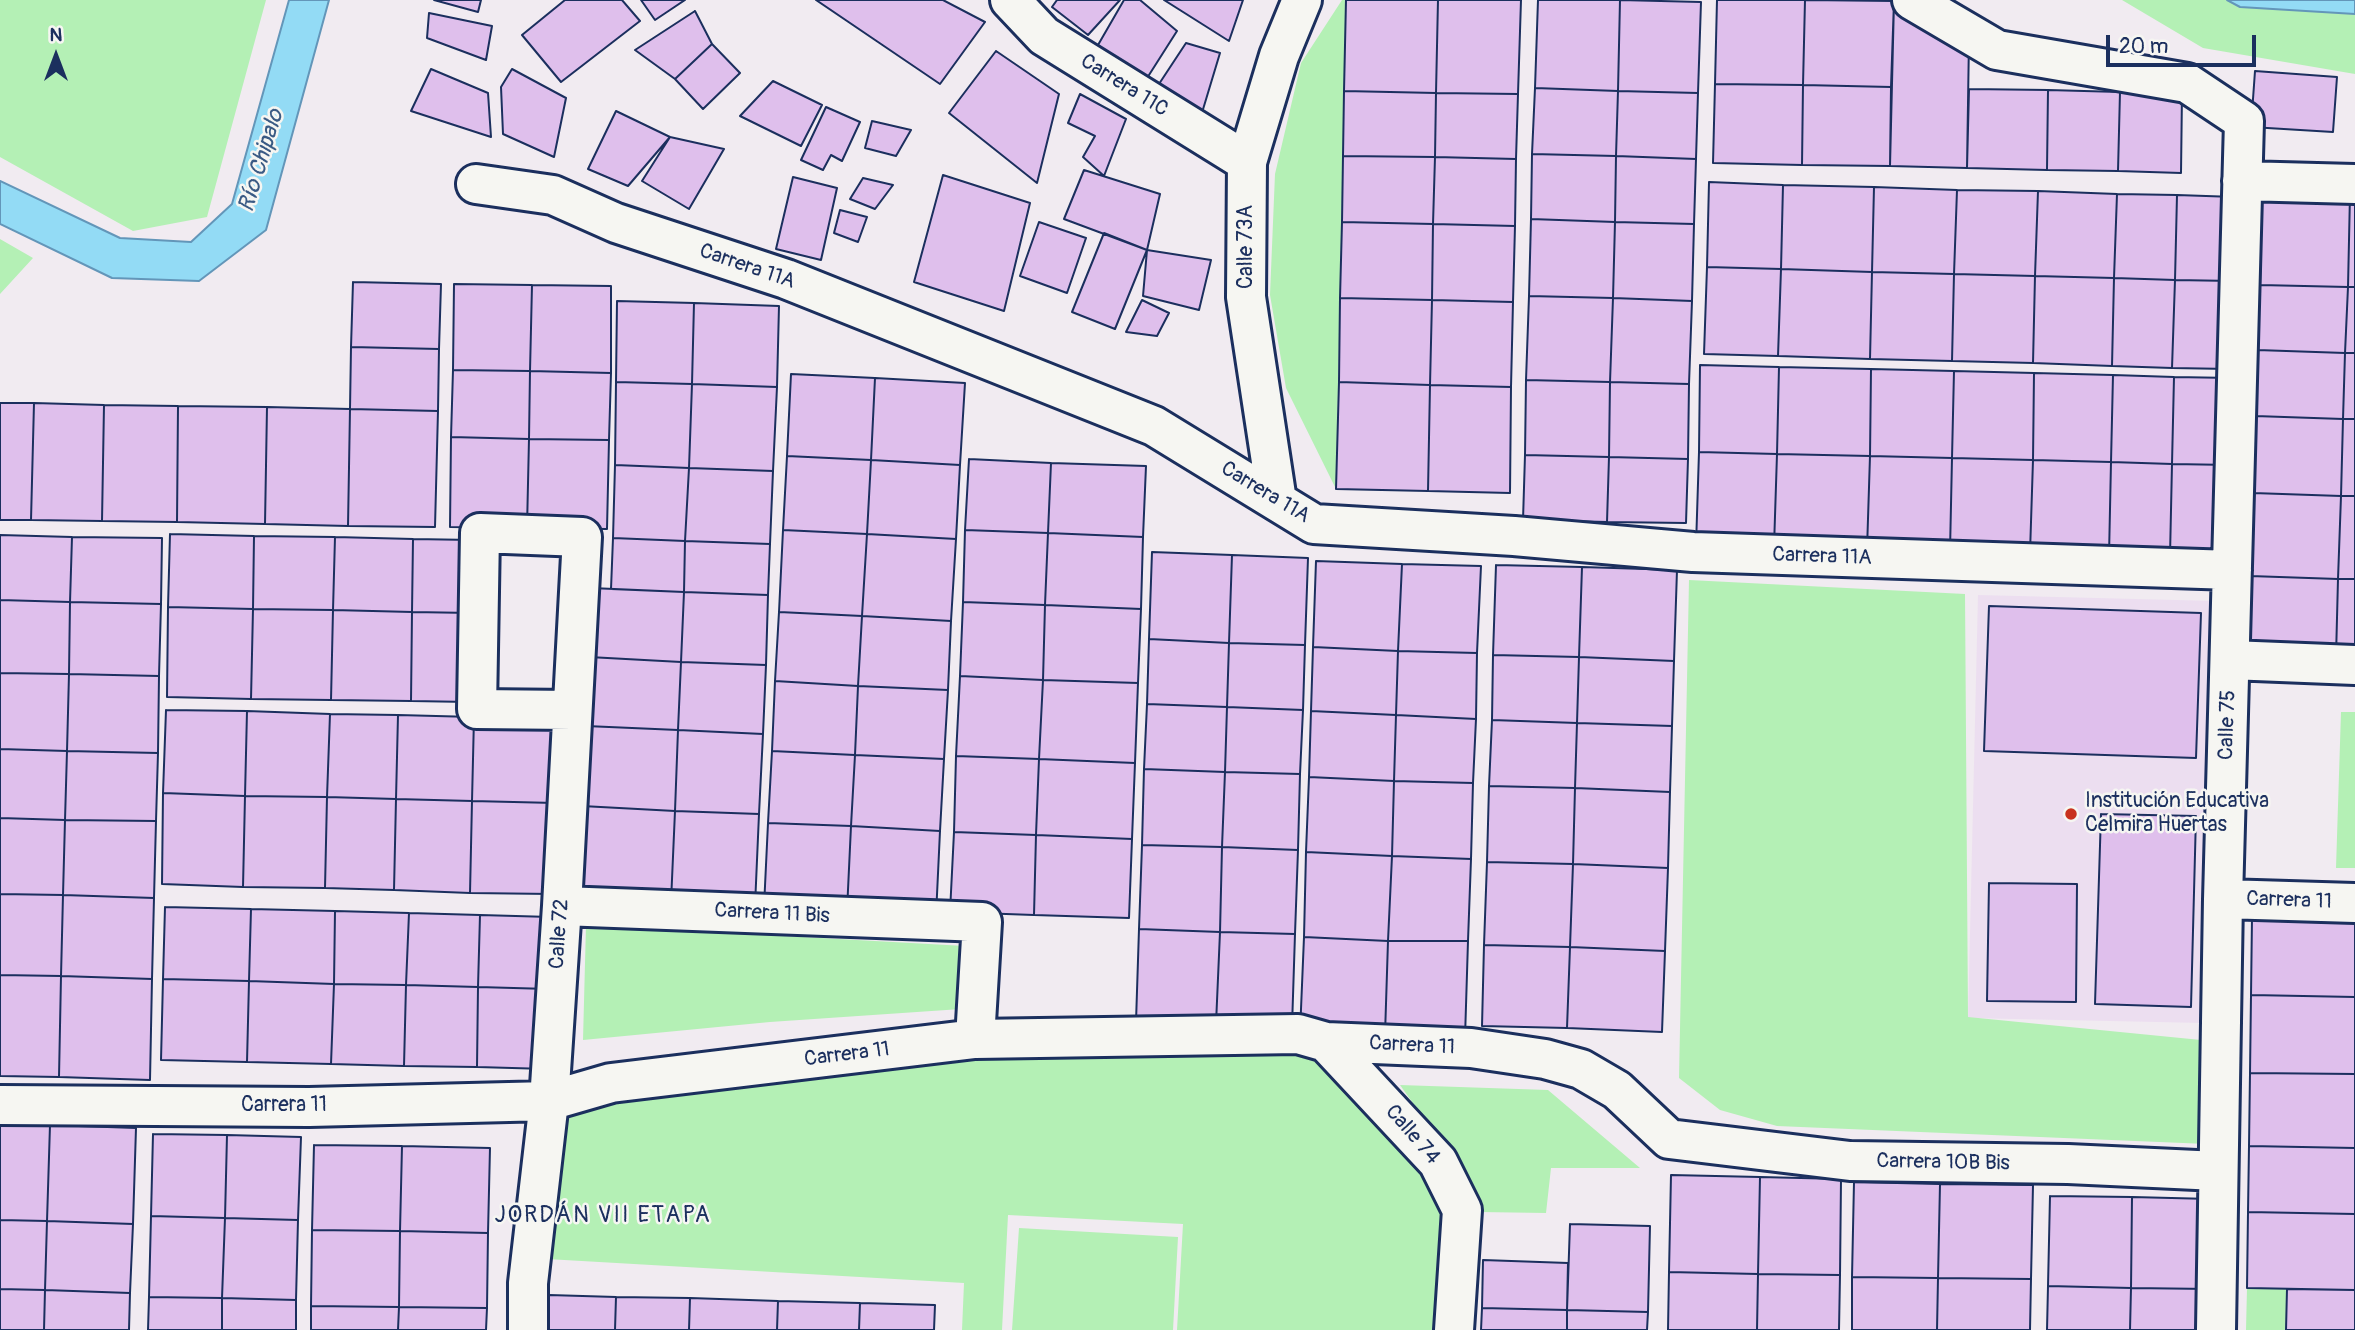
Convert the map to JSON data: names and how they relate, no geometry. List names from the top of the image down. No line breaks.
{"streets":{"street":["Carrera 11C","Calle 73A","Carrera 11A","Calle 75","Carrera 11","Carrera 11 Bis","Calle 72","Calle 74","Carrera 10B Bis"]},"crossings":[["Carrera 11C","Calle 73A"],["Calle 73A","Carrera 11A"],["Carrera 11A","Calle 75"],["Calle 75","Carrera 11"],["Calle 75","Carrera 10B Bis"],["Carrera 11","Carrera 11 Bis"],["Carrera 11","Calle 72"],["Carrera 11","Calle 74"],["Carrera 11","Carrera 10B Bis"],["Carrera 11 Bis","Calle 72"]],"districts":["JORDÁN VII ETAPA"],"water":["Río Chipalo"],"places":["Institución Educativa Celmira Huertas"],"scale_bar":"20 m","north":"top"}
